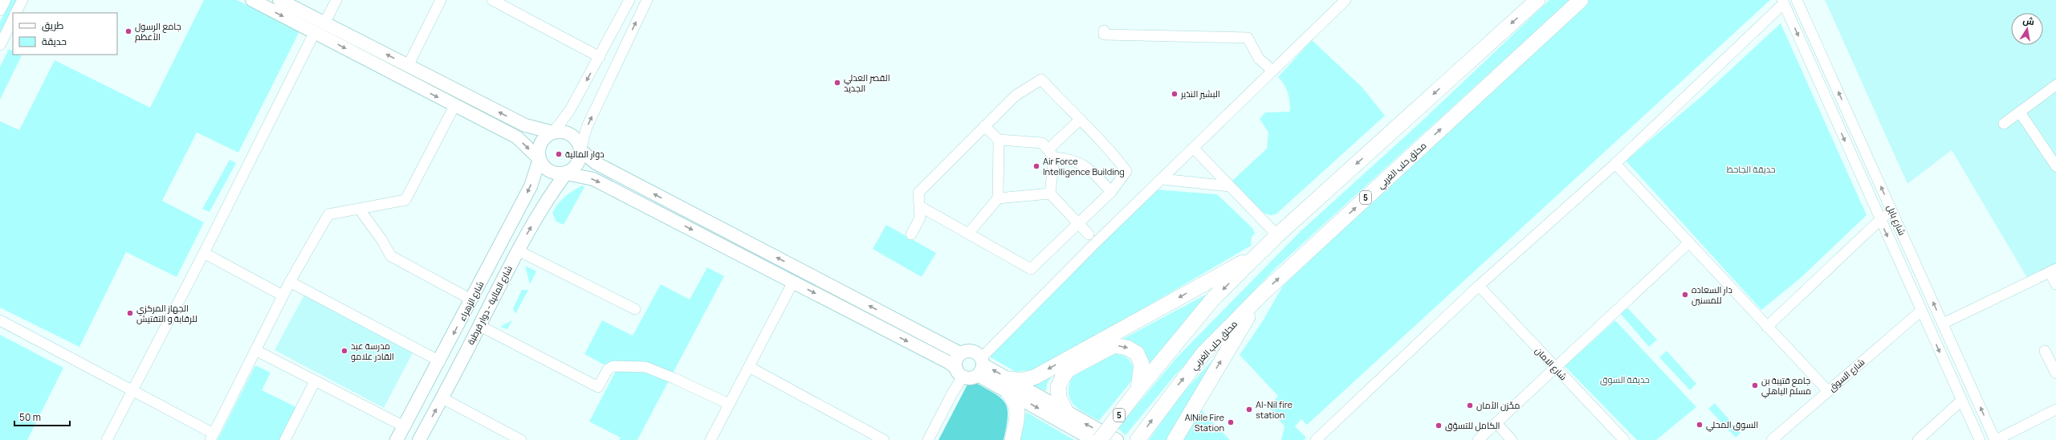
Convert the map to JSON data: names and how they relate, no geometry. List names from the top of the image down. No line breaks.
{"streets":{"highway":["محلق حلب الغربي","5"],"main road":["شارع الزهراء","شارع المالية - دوار قرطبة"],"street":["شارع بابل","شارع الامان","شارع السوق"]},"crossings":[["شارع الزهراء","شارع المالية - دوار قرطبة"]],"one_way":["شارع الزهراء","شارع المالية - دوار قرطبة"],"parks":["حديقة الجاحظ","حديقة السوق"],"places":["جامع الرسول الأعظم","القصر العدلي الجديد","البشير النذير","دوار المالية","Air Force Intelligence Building","دار السعاده للمسنين","الجهاز المركزي للرقابة و التفتيش","مدرسة عبد القادر علامو","جامع قتيبة بن مسلم الباهلي","مخّزن الأمان","Al-Nil fire station","AlNile Fire Station","السوق المحلي","الكامل للتسوّق"],"legend":["طريق","حديقة"],"scale_bar":"50 m","north":"top"}
